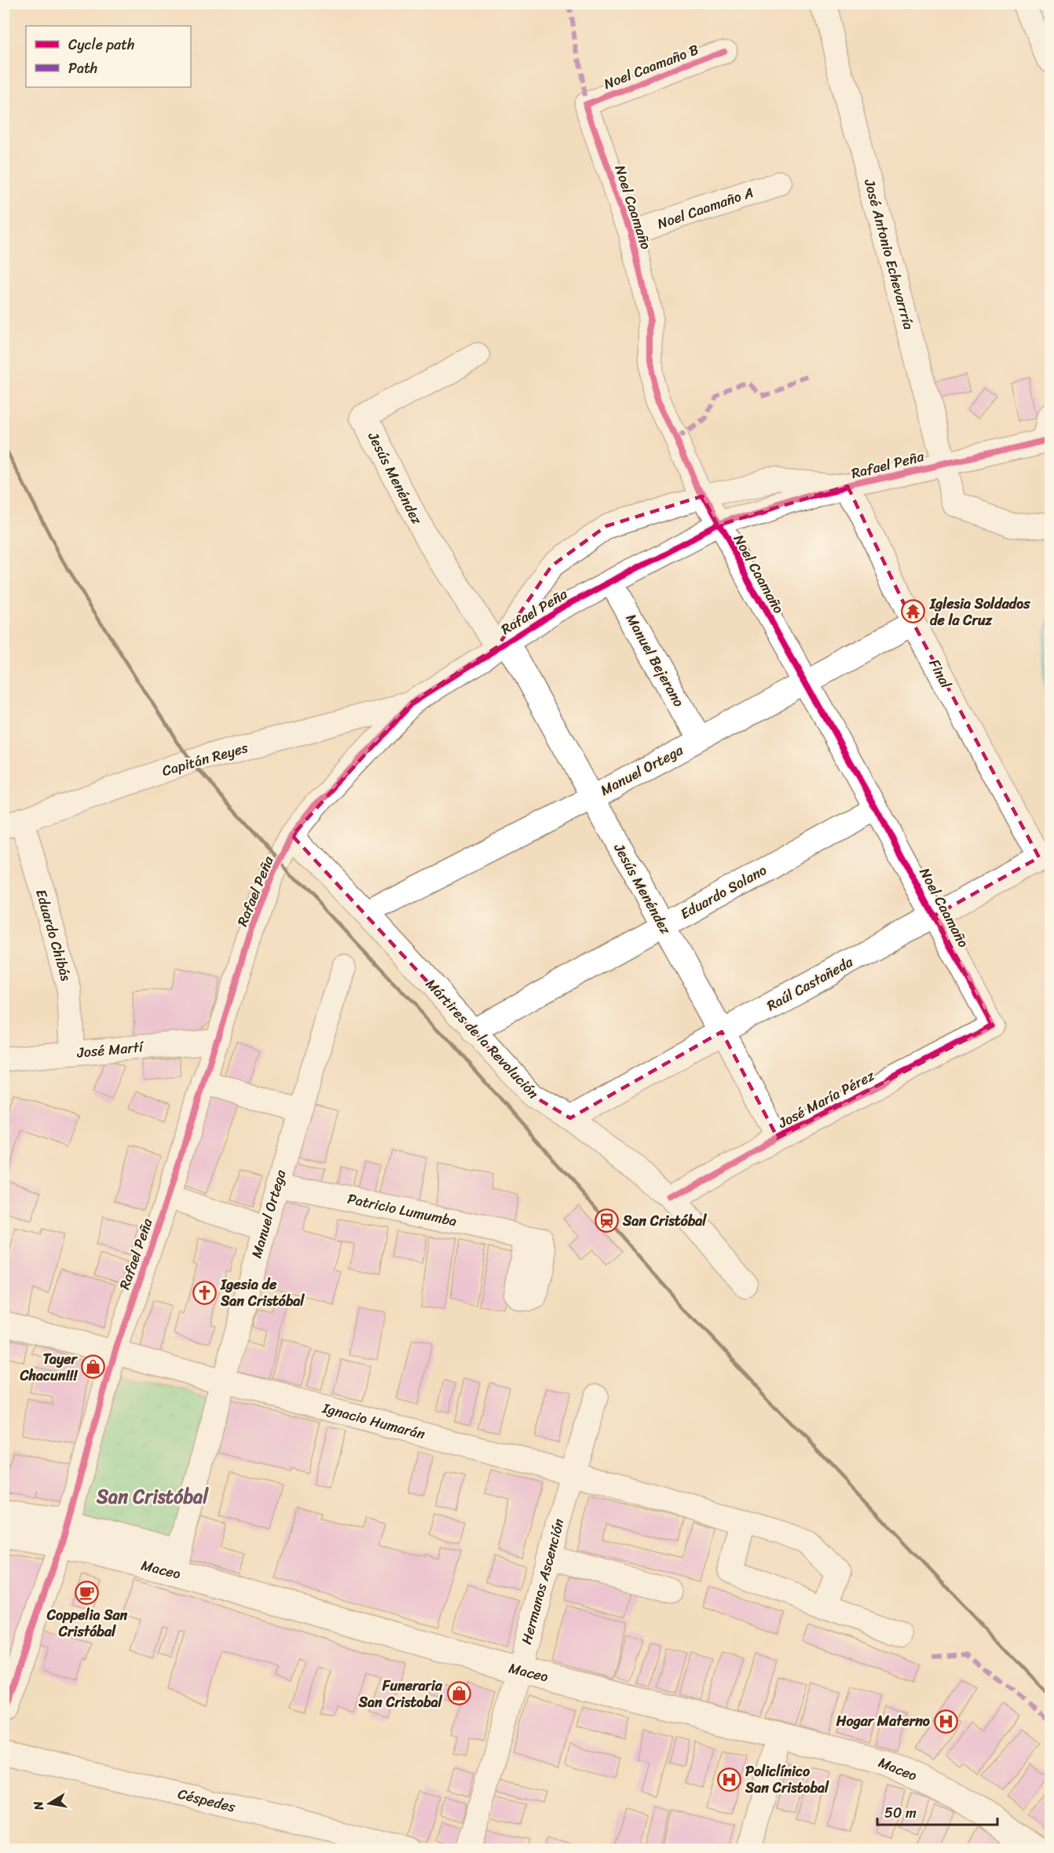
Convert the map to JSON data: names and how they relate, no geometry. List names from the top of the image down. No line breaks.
{"streets":{"main road":["Maceo"],"street":["Noel Caamaño B","Noel Caamaño","Noel Caamaño A","José Antonio Echevarrría","Rafael Peña","Jesús Menéndez","Manuel Bejerano","Final","Capitán Reyes","Manuel Ortega","Eduardo Solano","Eduardo Chibás","Raúl Castañeda","Mártires de la Revolución","José Martí","José María Pérez","Patricio Lumumba","Ignacio Humarán","Hermanos Ascención","Céspedes"]},"crossings":[["Noel Caamaño B","Noel Caamaño"],["Noel Caamaño","Noel Caamaño A"],["Noel Caamaño","Rafael Peña"],["Noel Caamaño","Manuel Ortega"],["Noel Caamaño","Eduardo Solano"],["Noel Caamaño","Raúl Castañeda"],["Noel Caamaño","José María Pérez"],["José Antonio Echevarrría","Rafael Peña"],["Rafael Peña","Jesús Menéndez"],["Rafael Peña","Manuel Bejerano"],["Rafael Peña","Final"],["Rafael Peña","Capitán Reyes"],["Rafael Peña","Mártires de la Revolución"],["Rafael Peña","José Martí"],["Rafael Peña","Ignacio Humarán"],["Rafael Peña","Maceo"],["Jesús Menéndez","Manuel Ortega"],["Jesús Menéndez","Eduardo Solano"],["Jesús Menéndez","Raúl Castañeda"],["Jesús Menéndez","José María Pérez"],["Manuel Bejerano","Manuel Ortega"],["Final","Manuel Ortega"],["Final","Raúl Castañeda"],["Capitán Reyes","Eduardo Chibás"],["Manuel Ortega","Mártires de la Revolución"],["Manuel Ortega","Patricio Lumumba"],["Manuel Ortega","Ignacio Humarán"],["Manuel Ortega","Maceo"],["Eduardo Solano","Mártires de la Revolución"],["Eduardo Chibás","José Martí"],["Raúl Castañeda","Mártires de la Revolución"],["Mártires de la Revolución","José María Pérez"],["Ignacio Humarán","Hermanos Ascención"],["Maceo","Hermanos Ascención"]],"districts":["San Cristóbal"],"places":{"temple":["Iglesia Soldados de la Cruz"],"station":["San Cristóbal"],"church":["Igesia de San Cristóbal"],"shop":["Tayer Chacun!!!","Funeraria San Cristobal"],"cafe":["Coppelia San Cristóbal"],"hospital":["Hogar Materno","Policlínico San Cristobal"]},"legend":["Cycle path","Path"],"scale_bar":"50 m","north":"left"}
